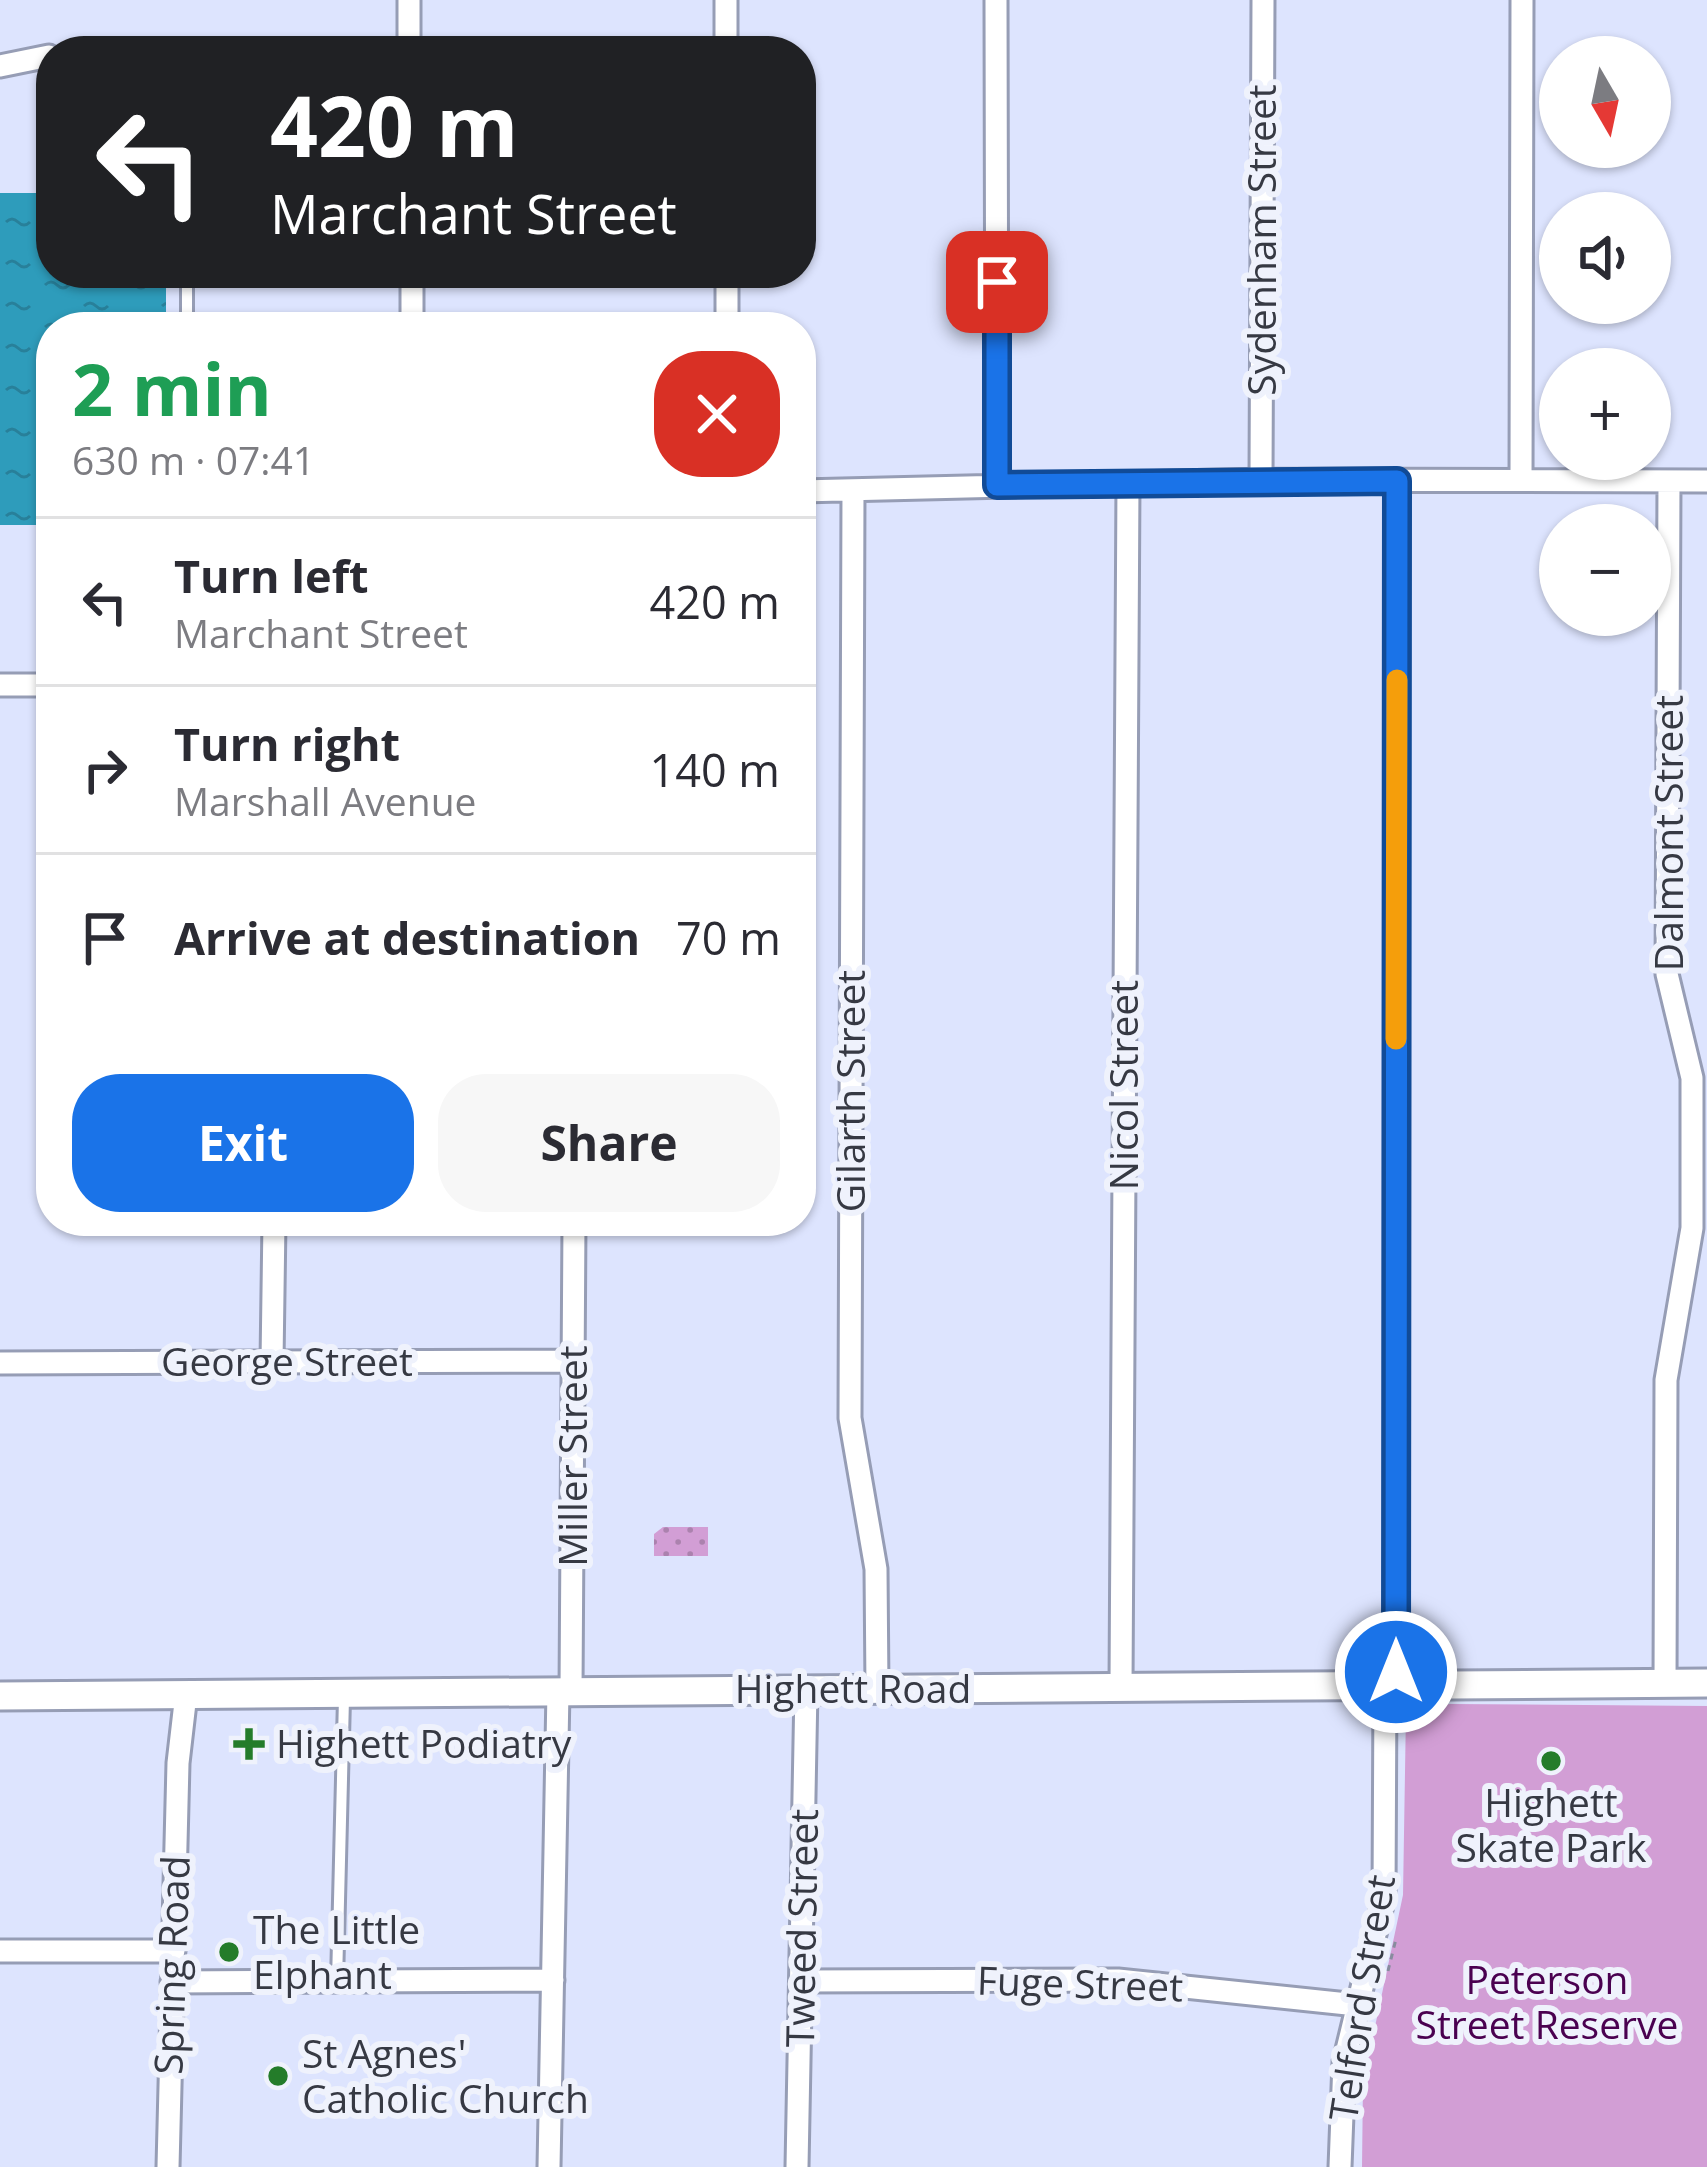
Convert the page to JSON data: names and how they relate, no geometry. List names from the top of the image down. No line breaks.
{"streets":{"street":["Sydenham Street","Dalmont Street","Nicol Street","Gilarth Street","George Street","Miller Street","Highett Road","Tweed Street","Spring Road","Fuge Street","Telford Street"]},"crossings":[["Dalmont Street","Highett Road"],["Nicol Street","Highett Road"],["Gilarth Street","Highett Road"],["George Street","Miller Street"],["Miller Street","Highett Road"],["Highett Road","Tweed Street"],["Highett Road","Spring Road"],["Highett Road","Telford Street"],["Tweed Street","Fuge Street"],["Fuge Street","Telford Street"]],"parks":["Peterson Street Reserve"],"places":{"health":["Highett Podiatry"],"other":["Highett Skate Park","The Little Elphant","St Agnes' Catholic Church"]},"north":"bottom","page":{"map_buttons":["+","−"],"turn":["420 m","Marchant Street"],"heading":["2 min","630 m · 07:41"],"list":[{"name":"Turn left","note":"Marchant Street","value":"420 m"},{"name":"Turn right","note":"Marshall Avenue","value":"140 m"},{"name":"Arrive at destination","value":"70 m"}],"buttons":["Exit","Share"]}}
